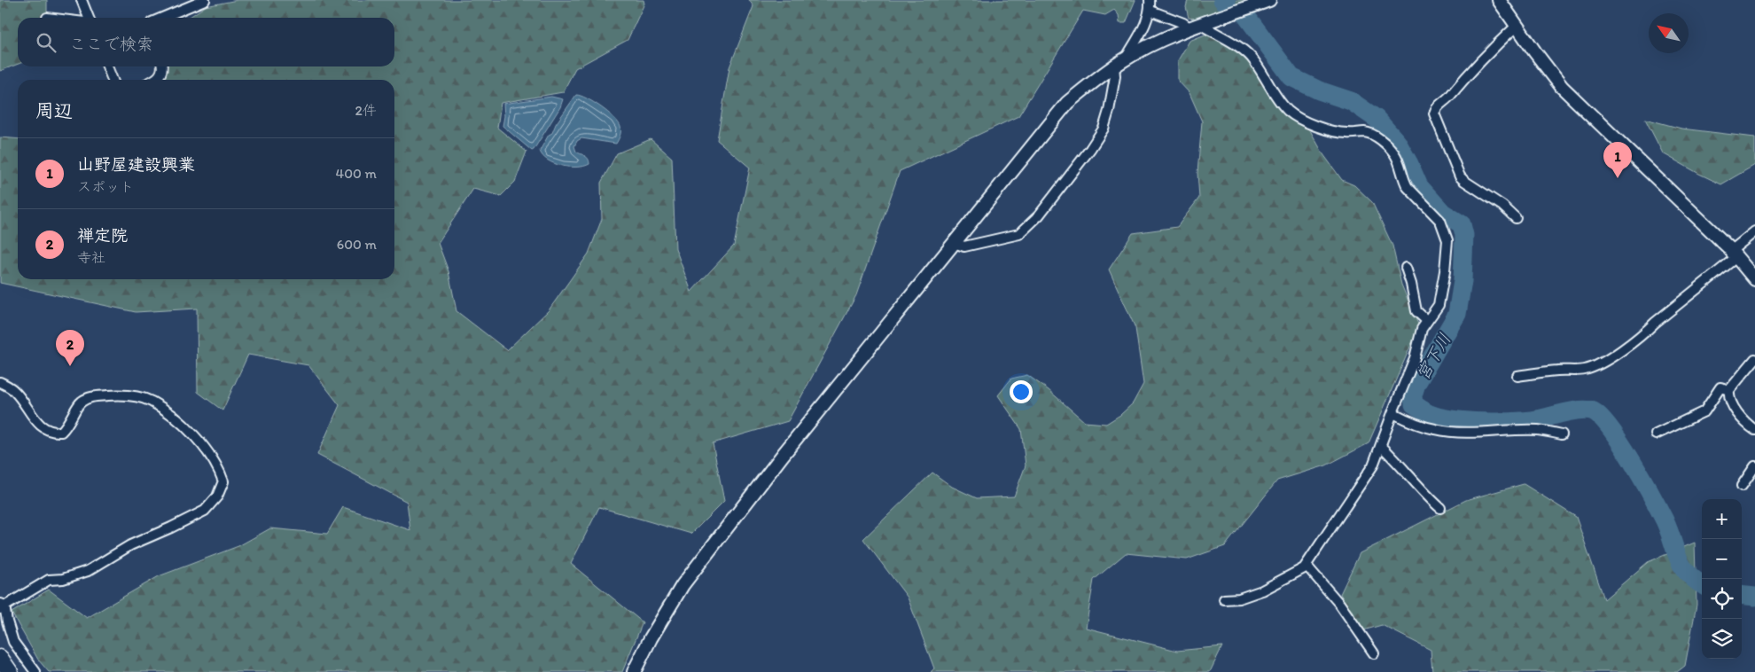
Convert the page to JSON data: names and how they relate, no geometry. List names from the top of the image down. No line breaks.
{"water":["宮下川"],"north":"top left","page":{"search":"ここで検索","heading":["周辺","2件"],"list":[{"mark":"1","name":"山野屋建設興業","note":"スポット","value":"400 m"},{"mark":"2","name":"禅定院","note":"寺社","value":"600 m"}],"pins":["1","2"],"map_buttons":["+","−"]}}
